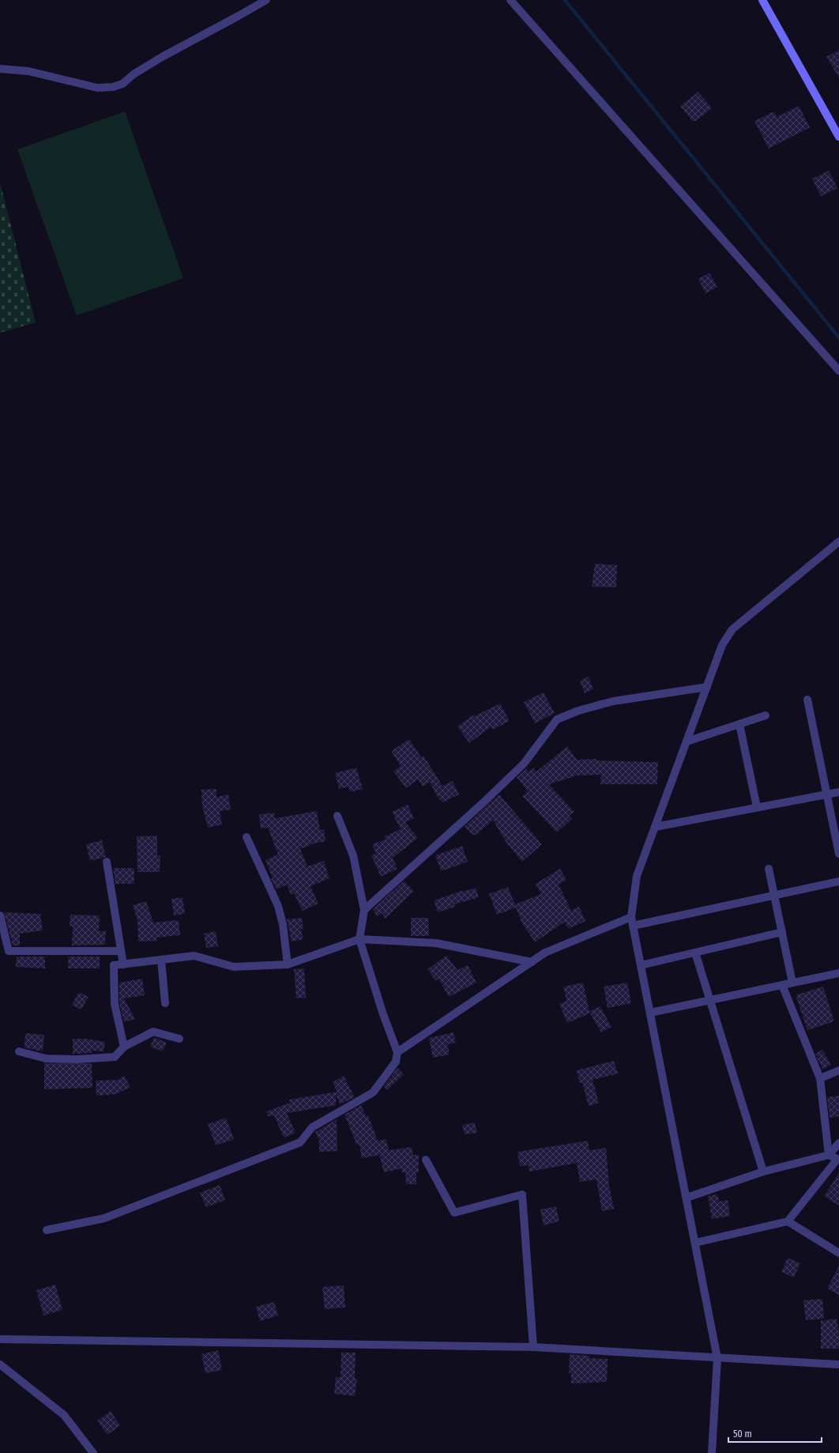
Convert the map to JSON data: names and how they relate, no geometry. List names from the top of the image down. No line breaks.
{"scale_bar":"50 m"}
